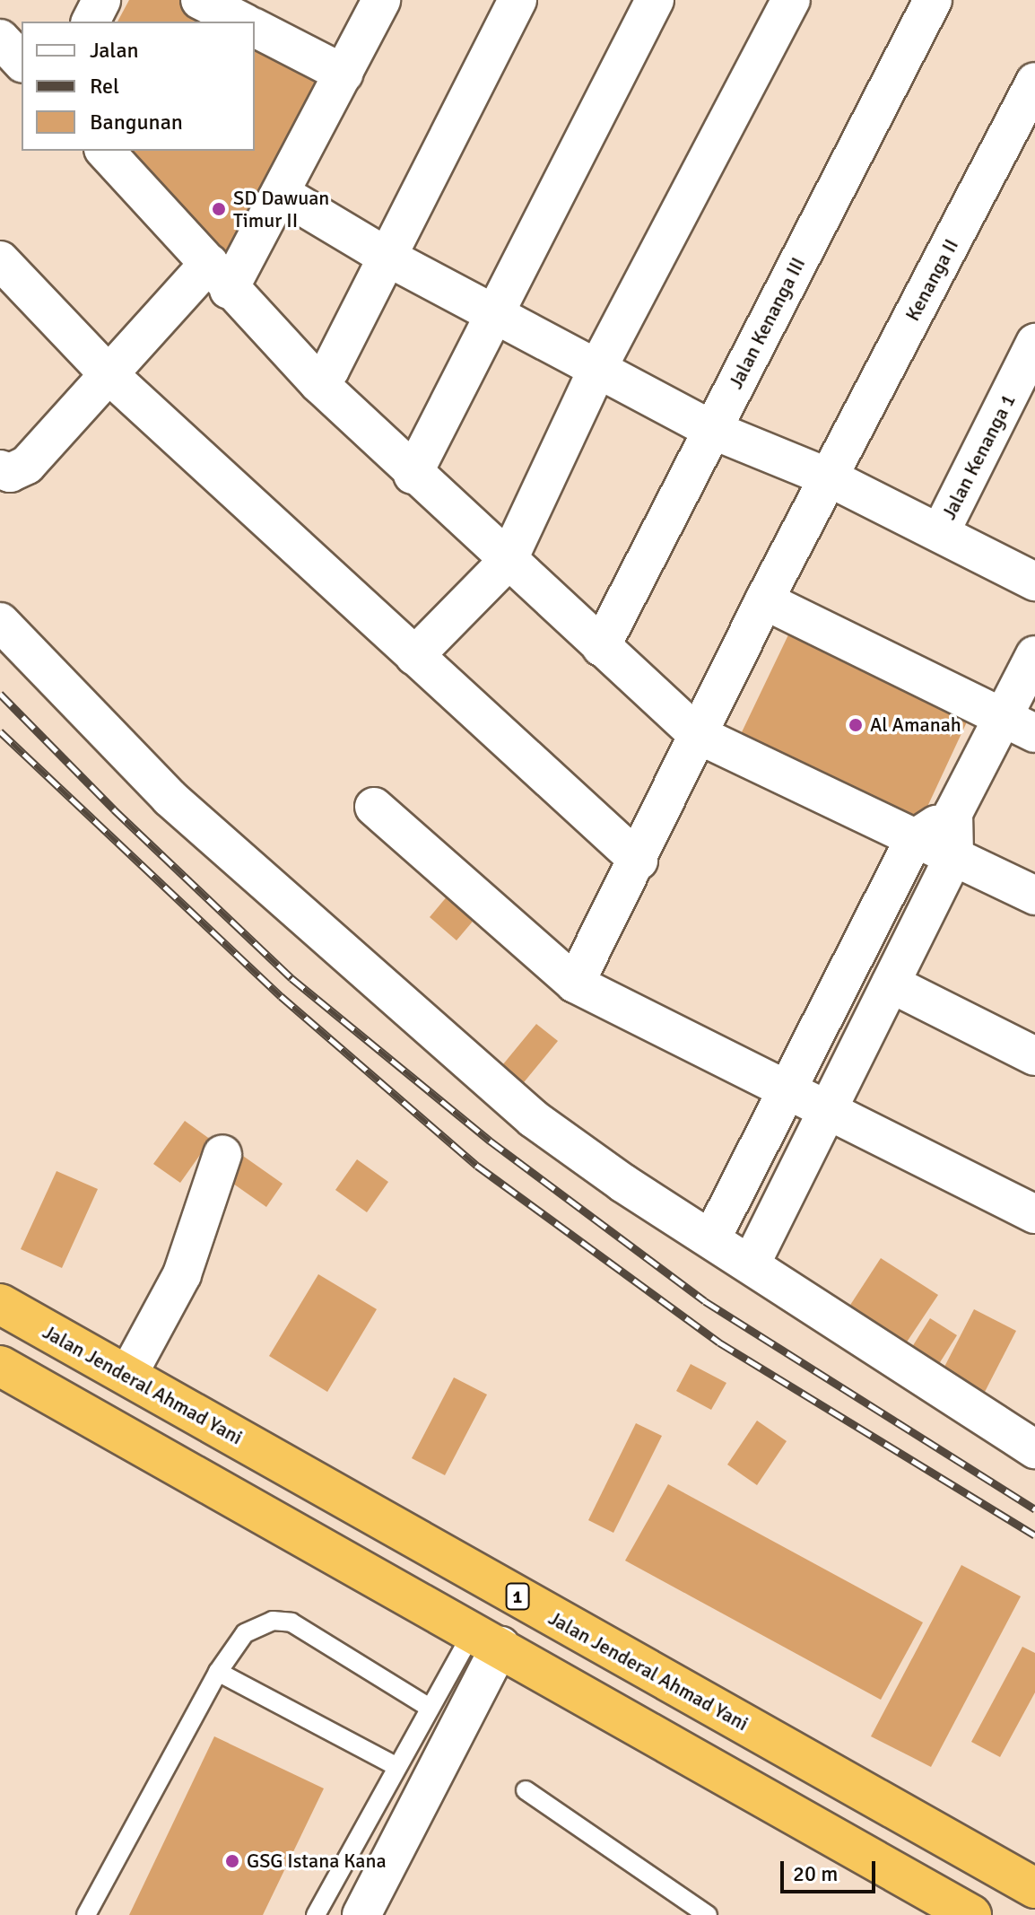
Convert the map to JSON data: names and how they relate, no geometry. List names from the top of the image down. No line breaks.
{"streets":{"highway":["Jalan Jenderal Ahmad Yani","1"],"street":["Kenanga II","Jalan Kenanga III","Jalan Kenanga 1"]},"places":["SD Dawuan Timur II","Al Amanah","GSG Istana Kana"],"legend":["Jalan","Rel","Bangunan"],"scale_bar":"20 m"}
